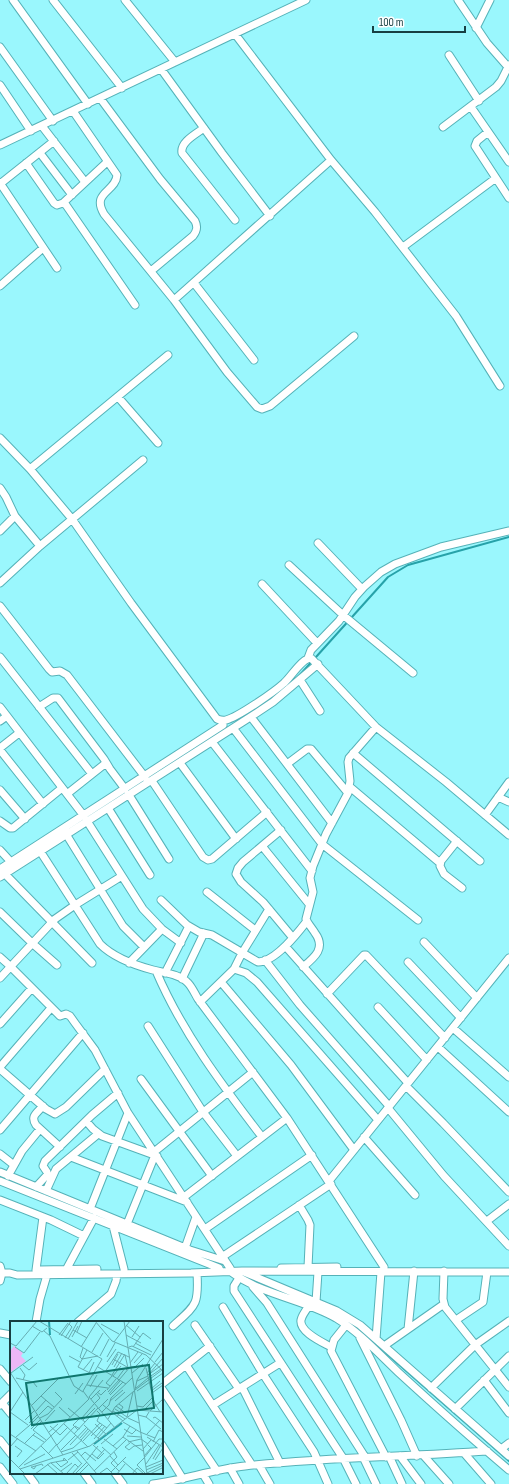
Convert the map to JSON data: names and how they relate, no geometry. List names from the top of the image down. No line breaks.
{"scale_bar":"100 m"}
